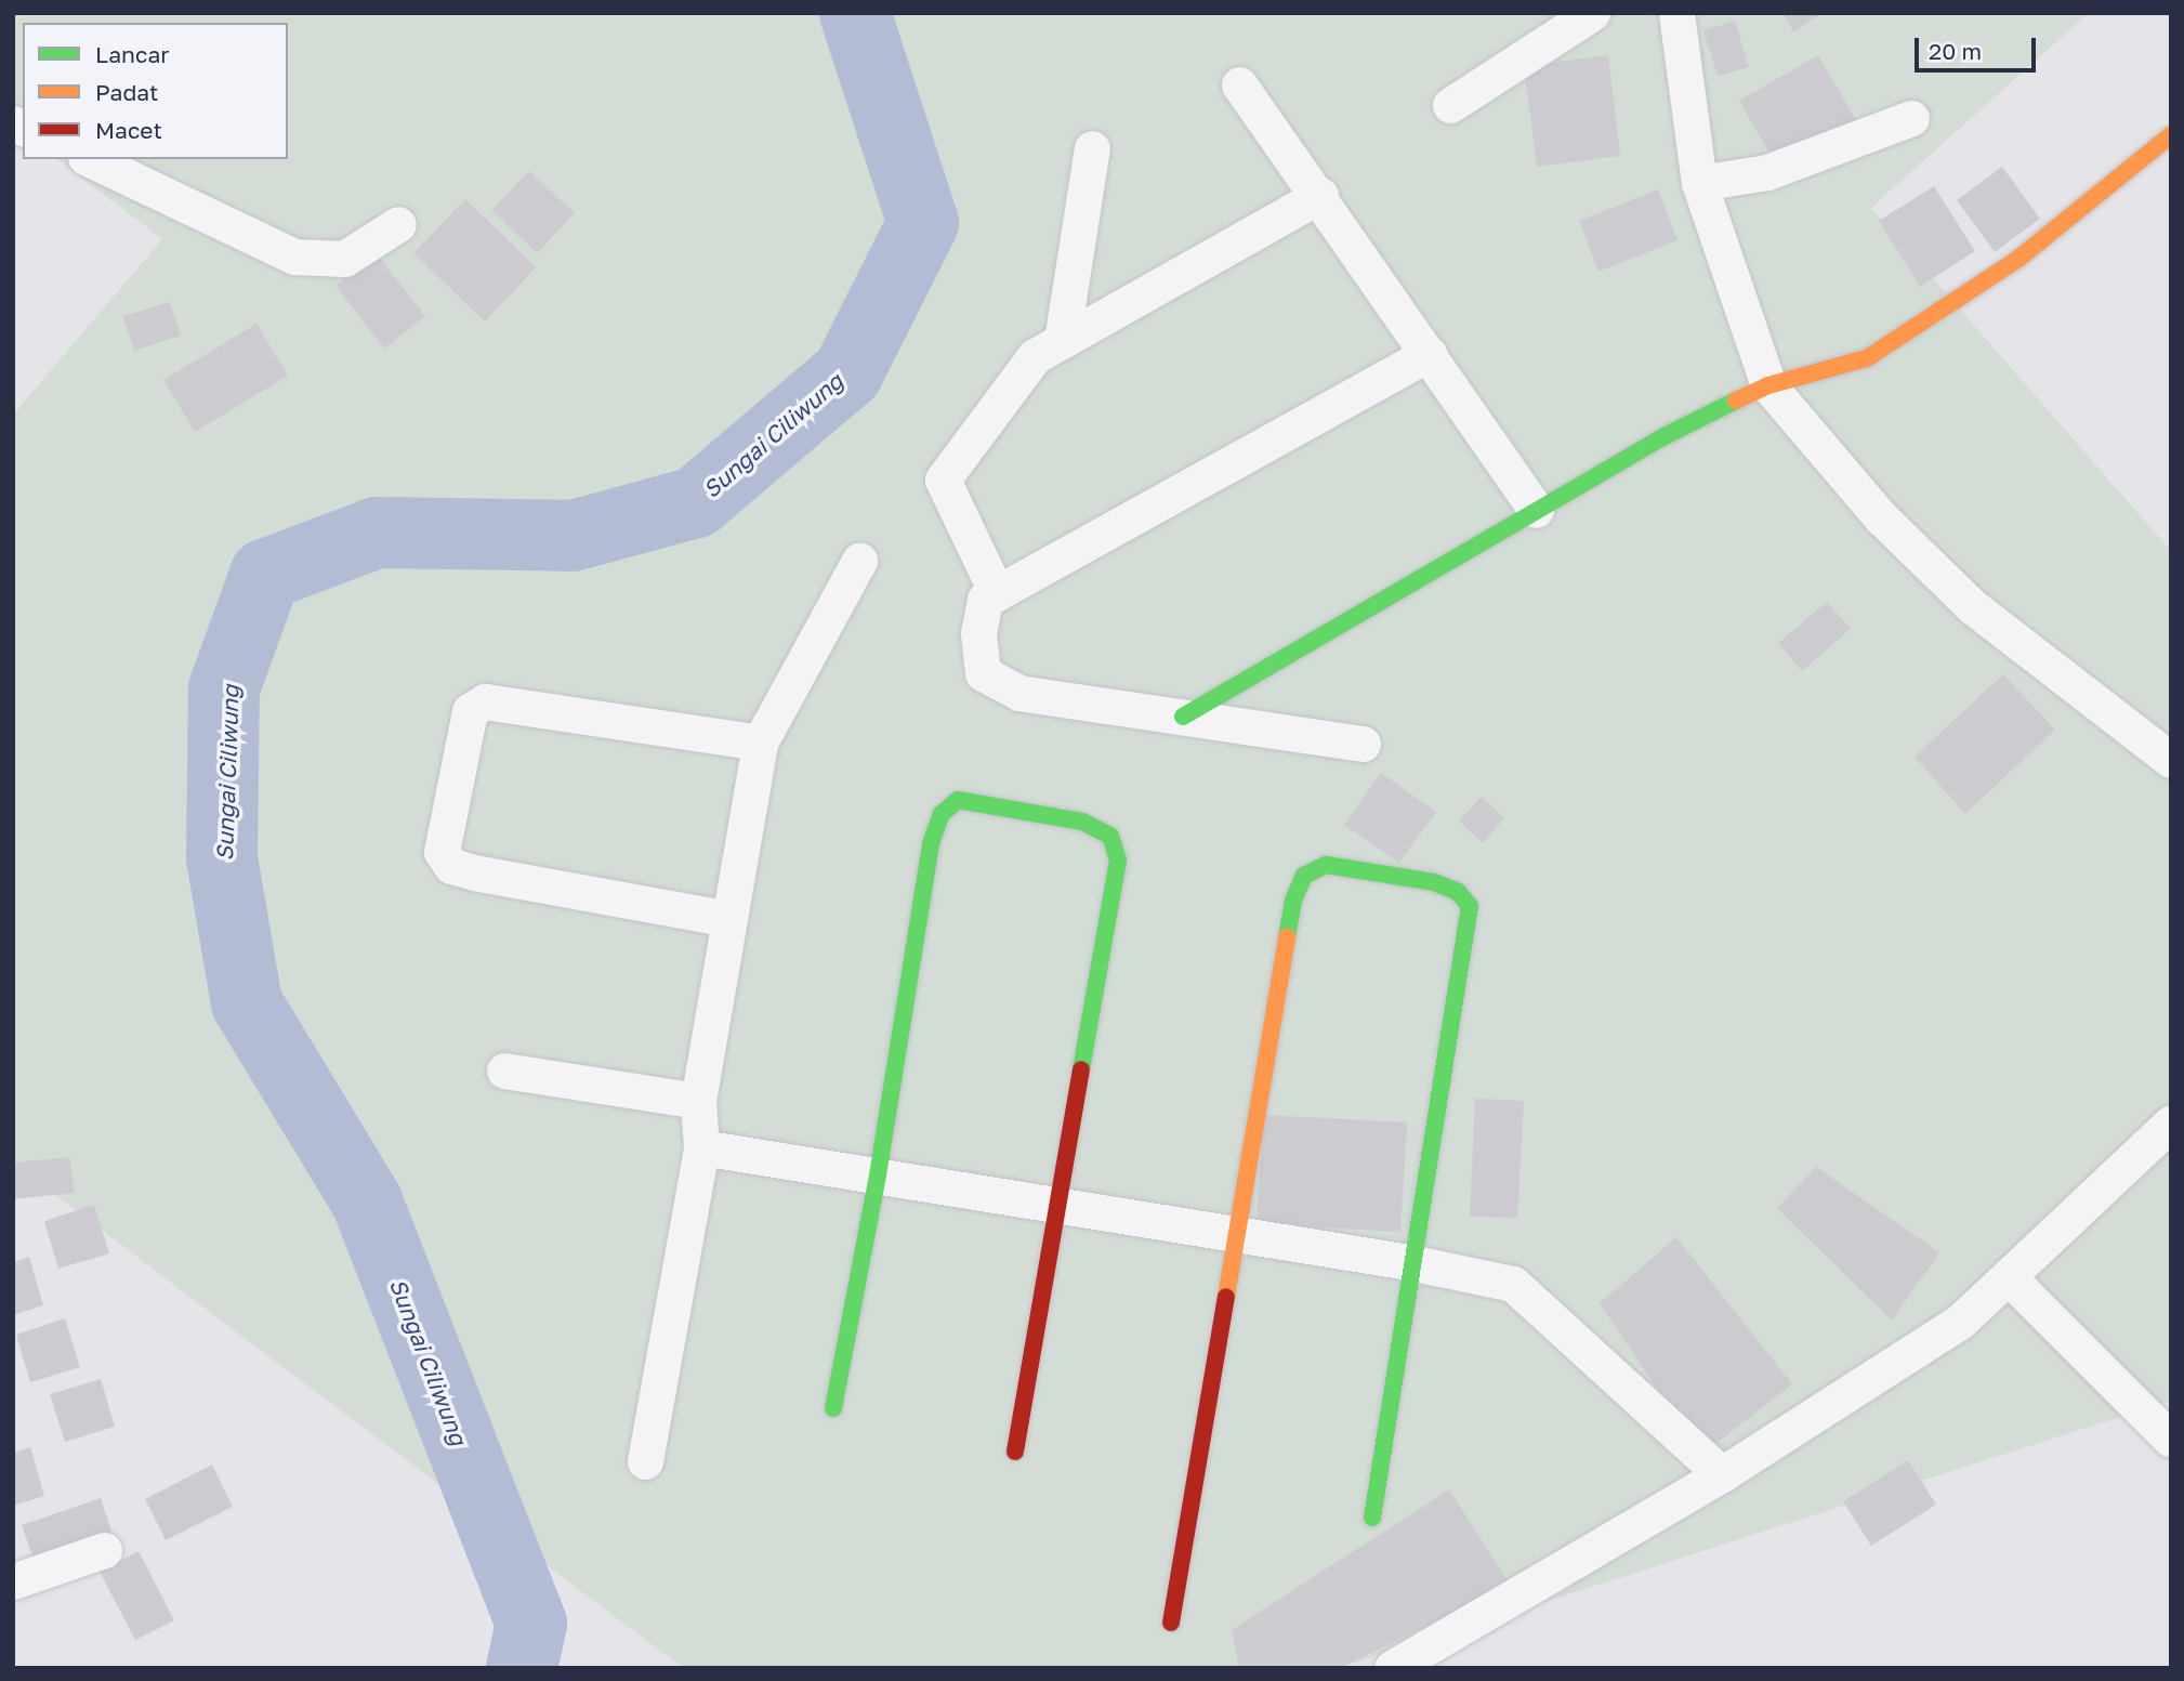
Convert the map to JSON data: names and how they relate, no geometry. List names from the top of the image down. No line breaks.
{"water":["Sungai Ciliwung"],"legend":["Lancar","Padat","Macet"],"scale_bar":"20 m"}
